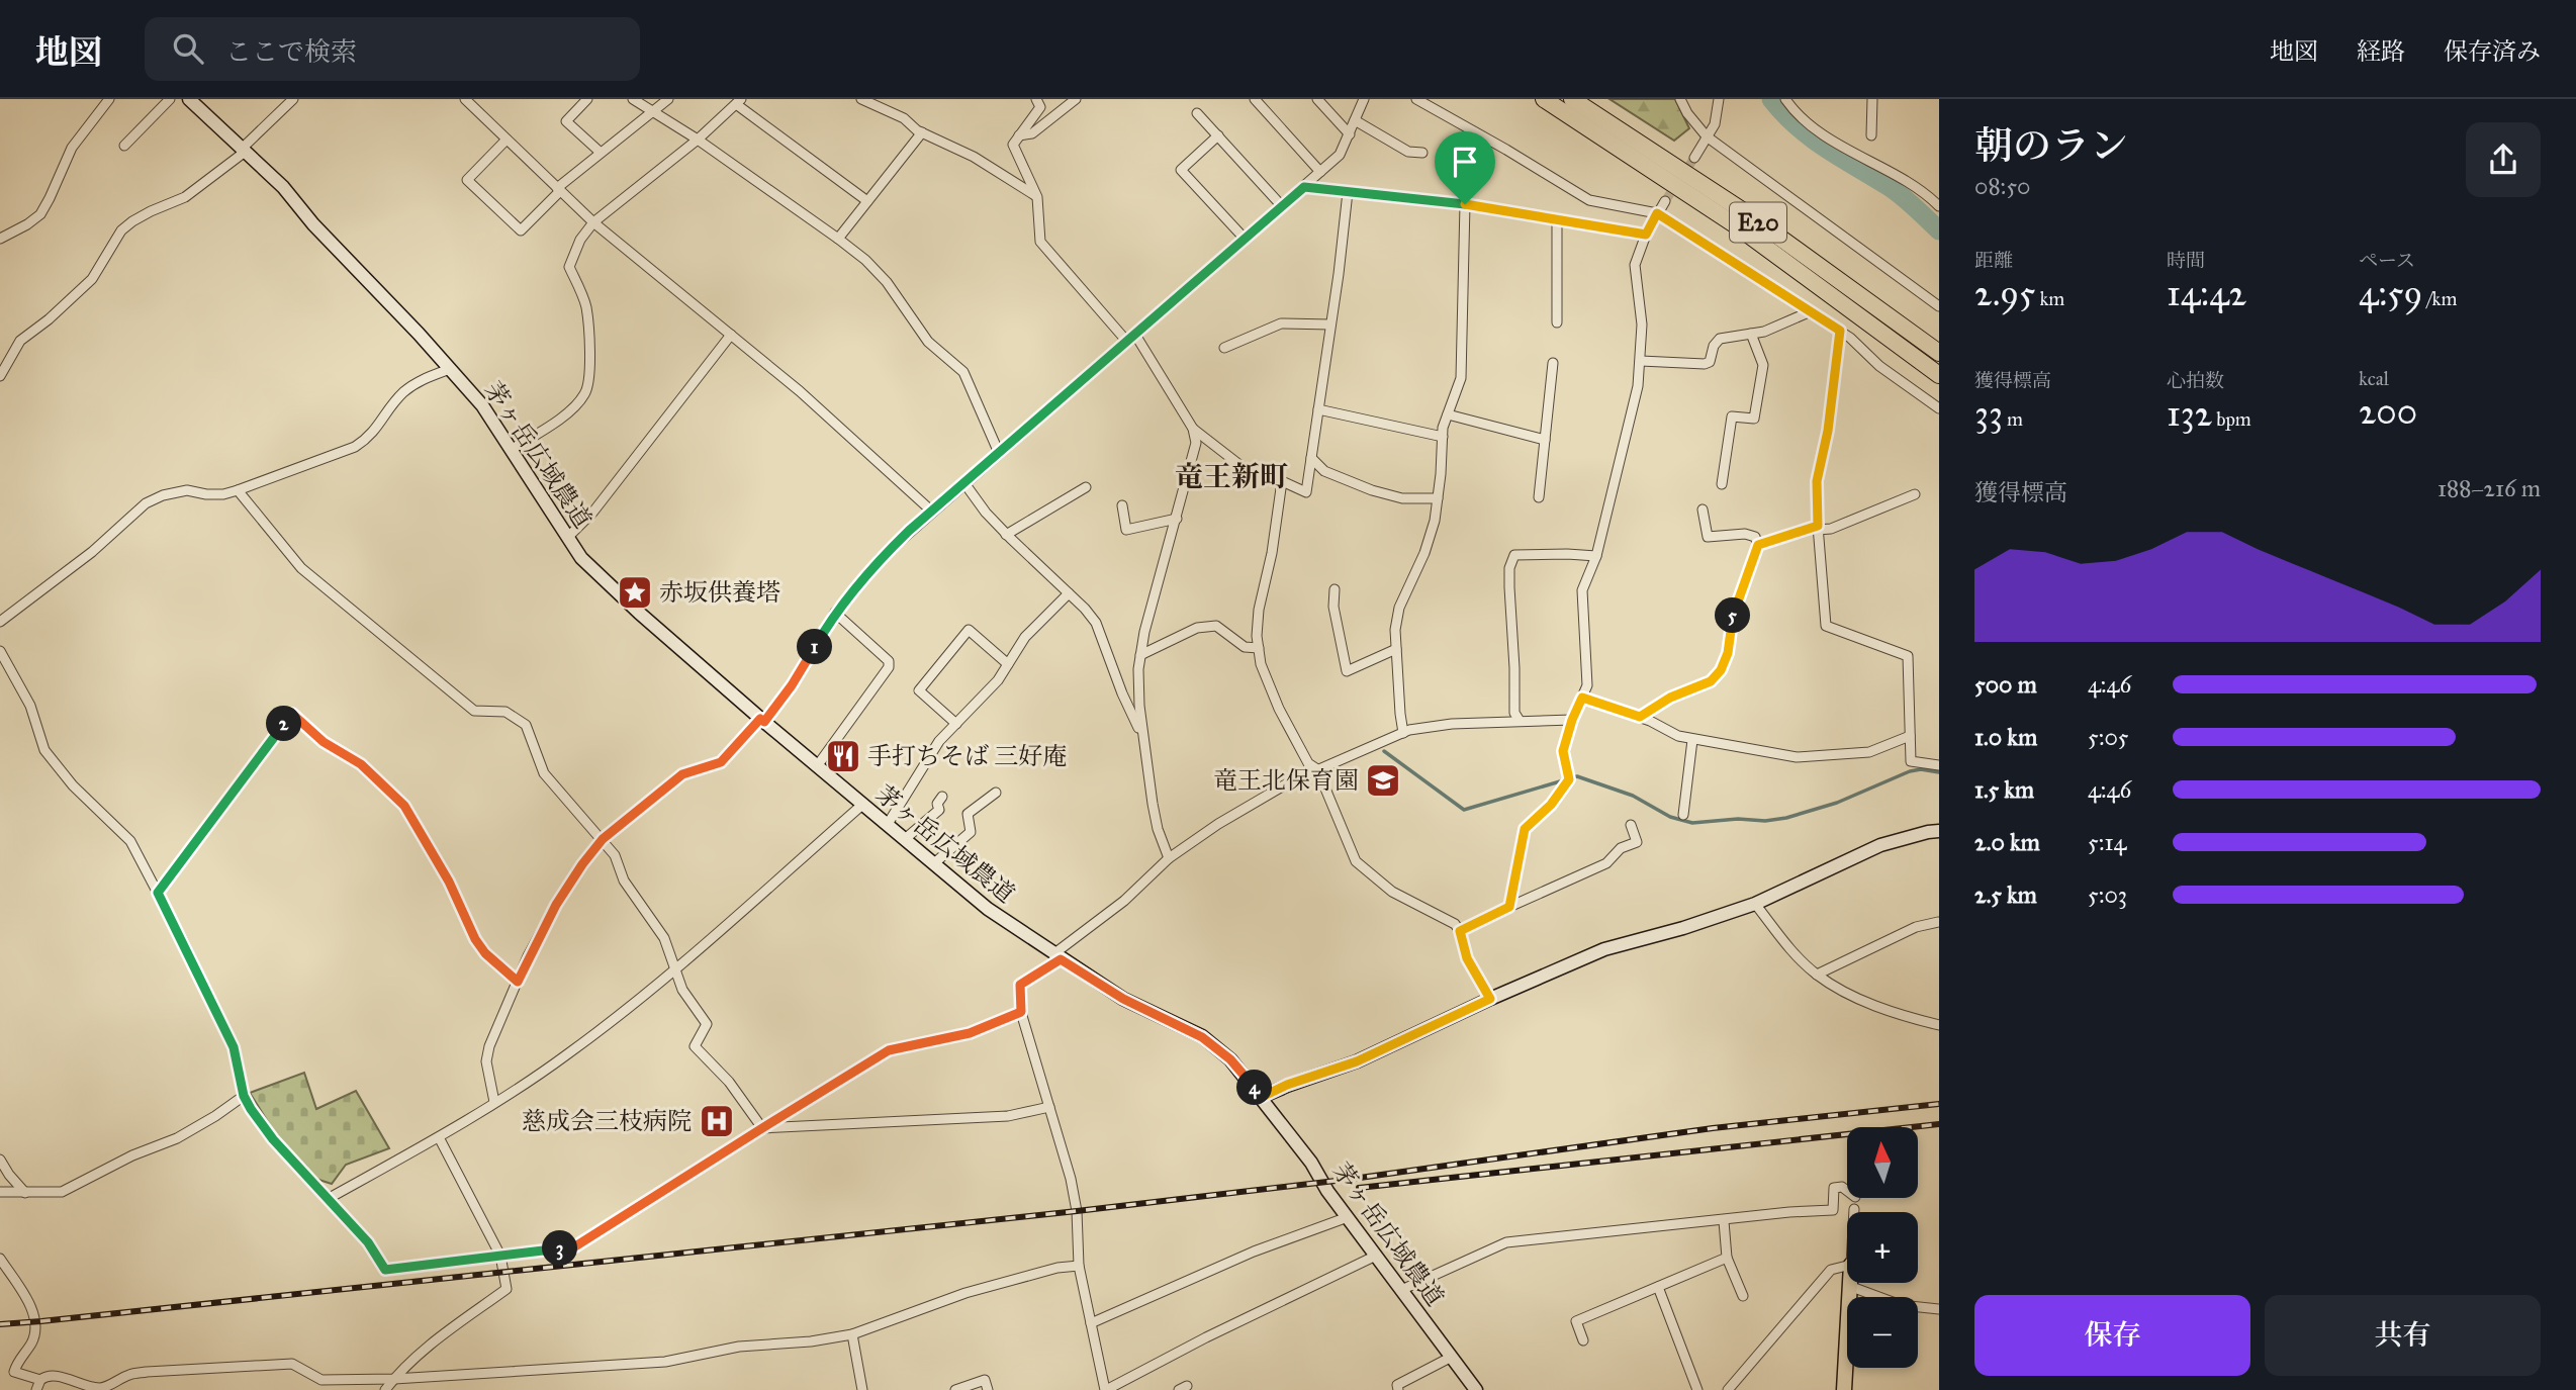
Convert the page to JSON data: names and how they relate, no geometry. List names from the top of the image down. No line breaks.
{"streets":{"highway":["E20"],"street":["茅ヶ岳広域農道"]},"districts":["竜王新町"],"places":{"place":["赤坂供養塔"],"restaurant":["手打ちそば 三好庵"],"school or university":["竜王北保育園"],"hospital":["慈成会三枝病院"]},"north":"top","page":{"header":"地図","search":"ここで検索","nav":["地図","経路","保存済み"],"heading":["朝のラン","08:50"],"stats":[["距離","2.95 km"],["時間","14:42"],["ペース","4:59 /km"],["獲得標高","33 m"],["心拍数","132 bpm"],["kcal","200"]],"chart":["獲得標高","188–216 m"],"pins":["5","1","2","4","3"],"list":[{"name":"500 m","note":"4:46"},{"name":"1.0 km","note":"5:05"},{"name":"1.5 km","note":"4:46"},{"name":"2.0 km","note":"5:14"},{"name":"2.5 km","note":"5:03"}],"map_buttons":["+","−"],"buttons":["保存","共有"]}}
